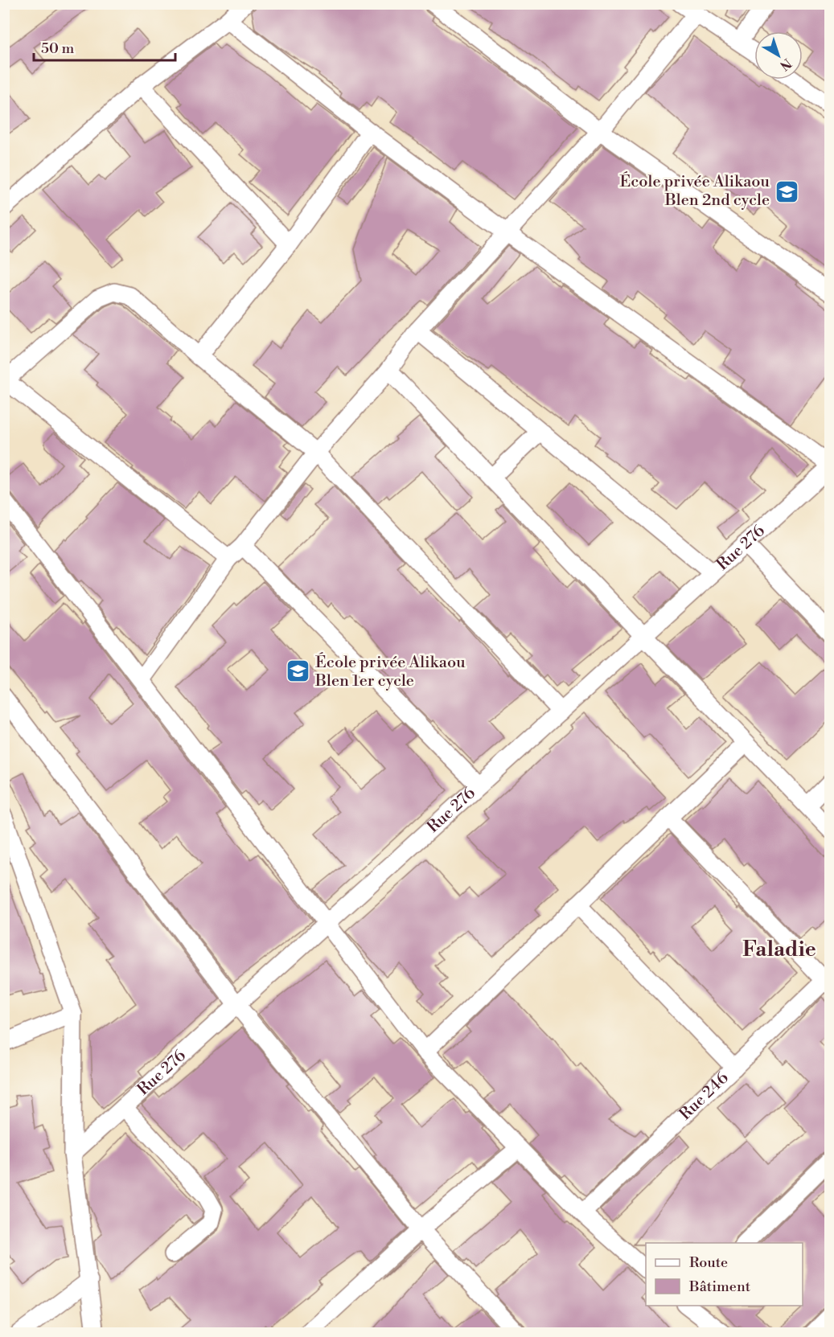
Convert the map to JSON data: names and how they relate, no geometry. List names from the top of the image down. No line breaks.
{"streets":{"street":["Rue 276","Rue 246"]},"districts":["Faladie"],"places":{"school or university":["École privée Alikaou Blen 2nd cycle","École privée Alikaou Blen 1er cycle"]},"legend":["Route","Bâtiment"],"scale_bar":"50 m","north":"bottom right"}
